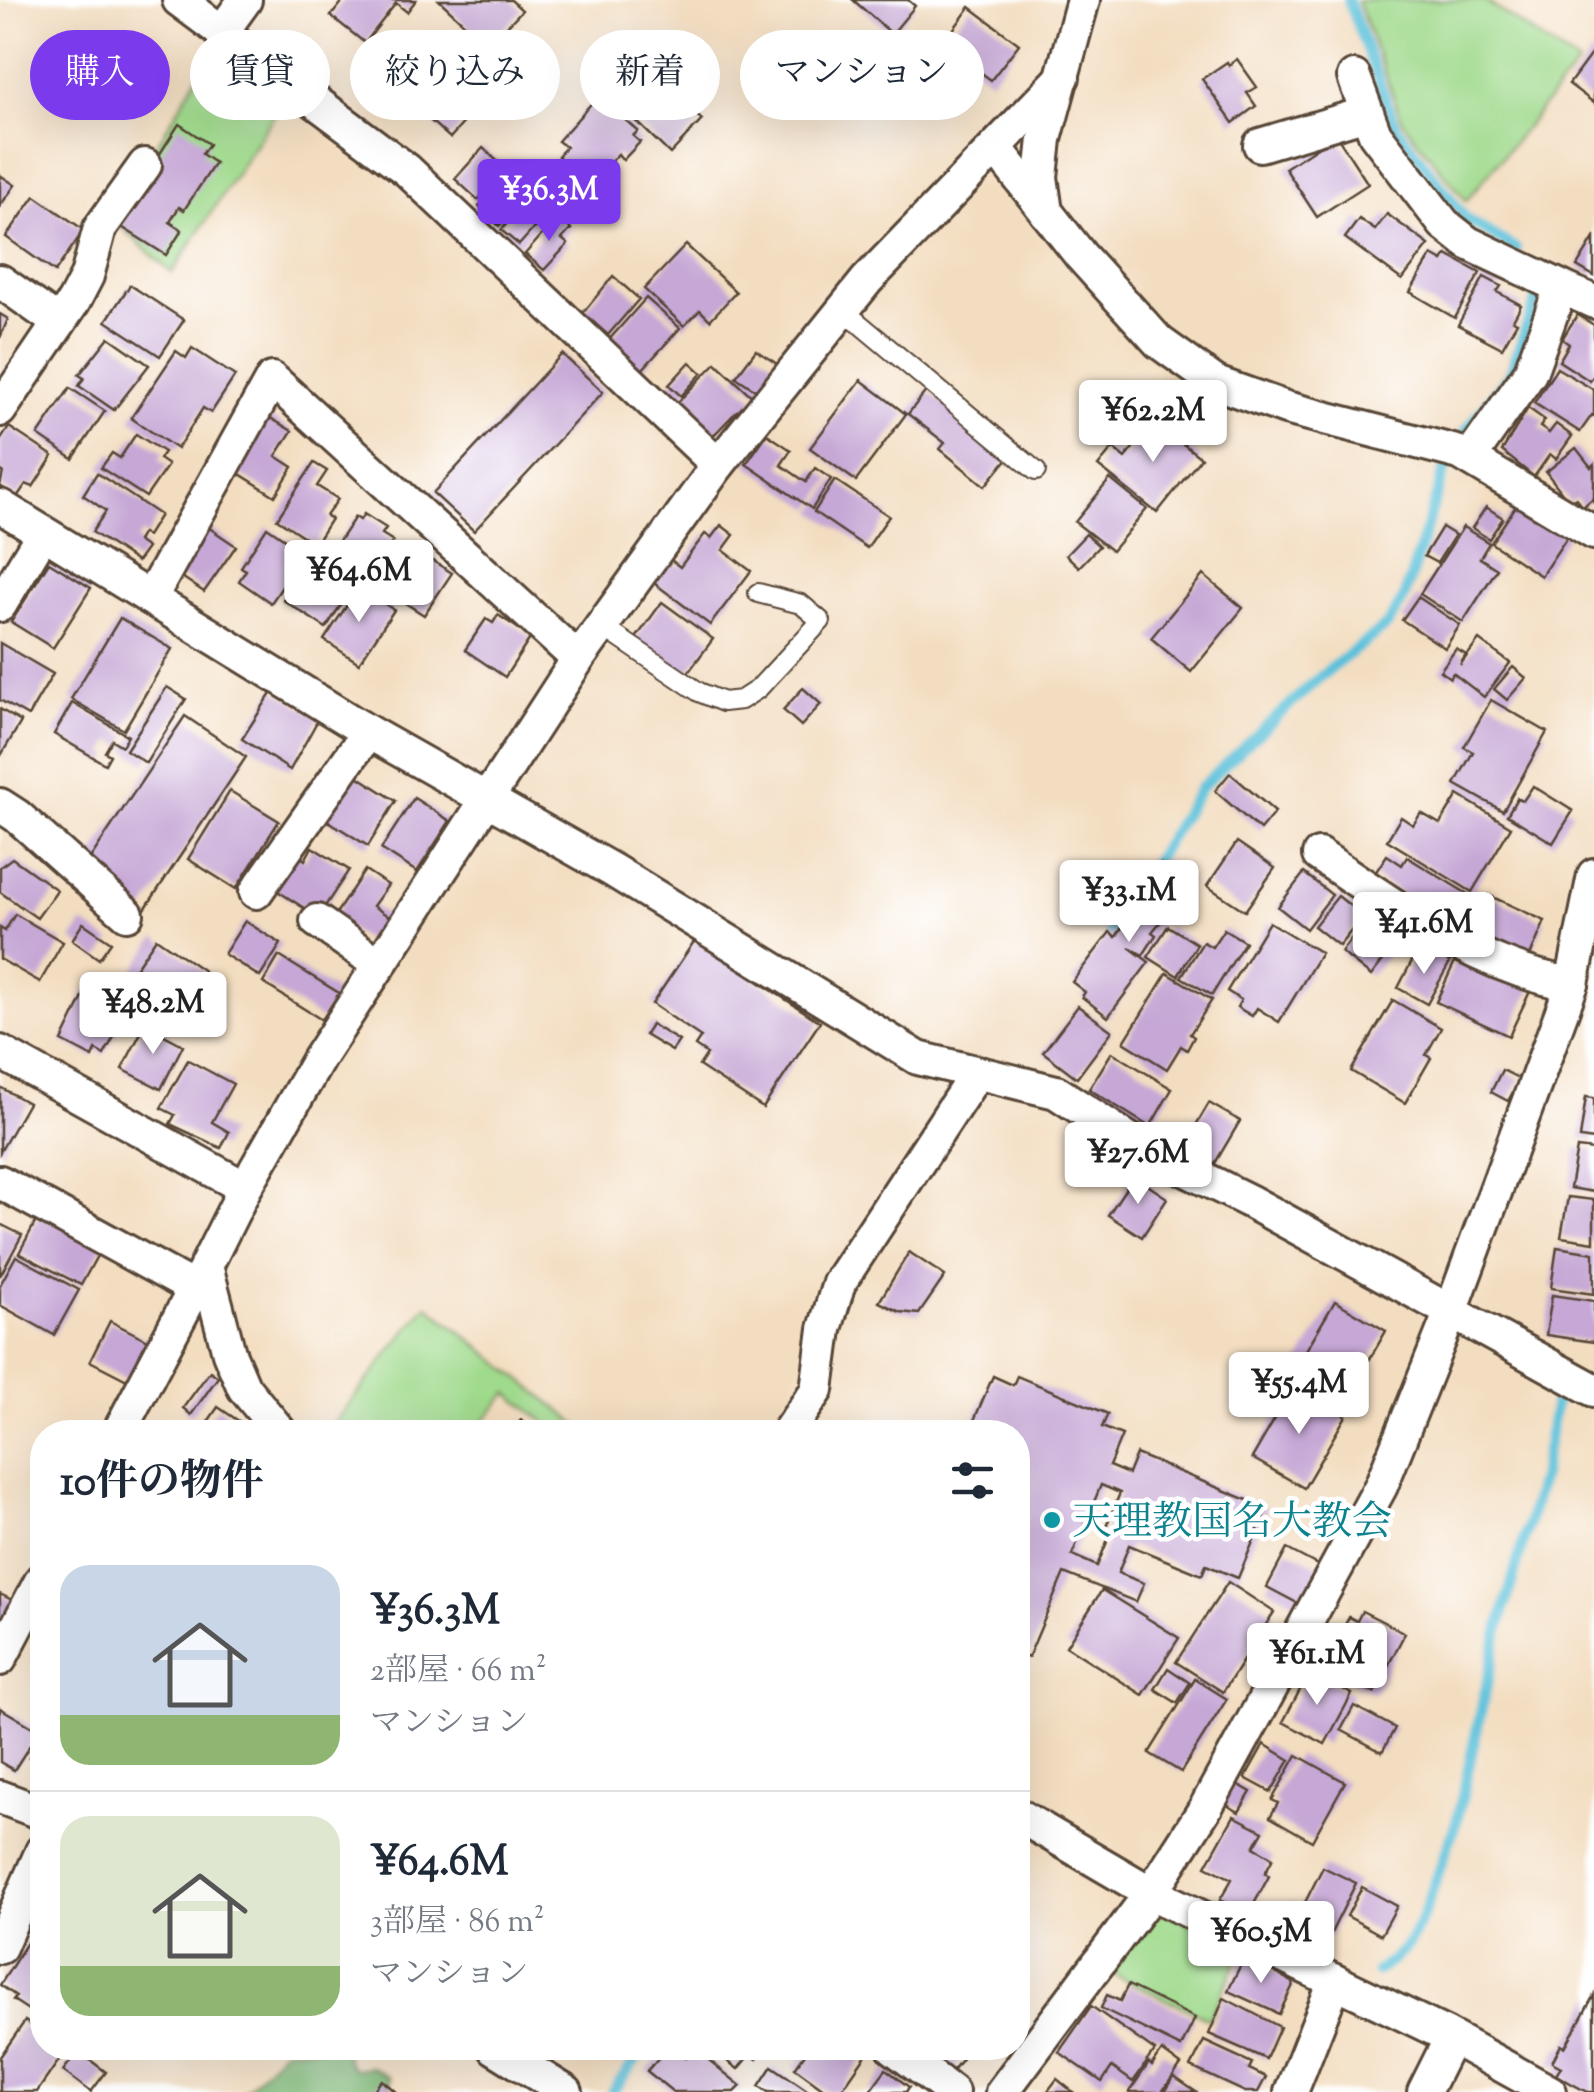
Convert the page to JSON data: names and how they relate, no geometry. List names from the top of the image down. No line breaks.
{"places":["天理教国名大教会"],"page":{"chip":["購入","賃貸","絞り込み","新着","マンション"],"price":["¥36.3M","¥62.2M","¥64.6M","¥33.1M","¥41.6M","¥48.2M","¥27.6M","¥55.4M","¥61.1M","¥60.5M"],"heading":"10件の物件","list":[{"name":"¥36.3M","note":"2部屋 · 66 m² · マンション"},{"name":"¥64.6M","note":"3部屋 · 86 m² · マンション"}]}}
